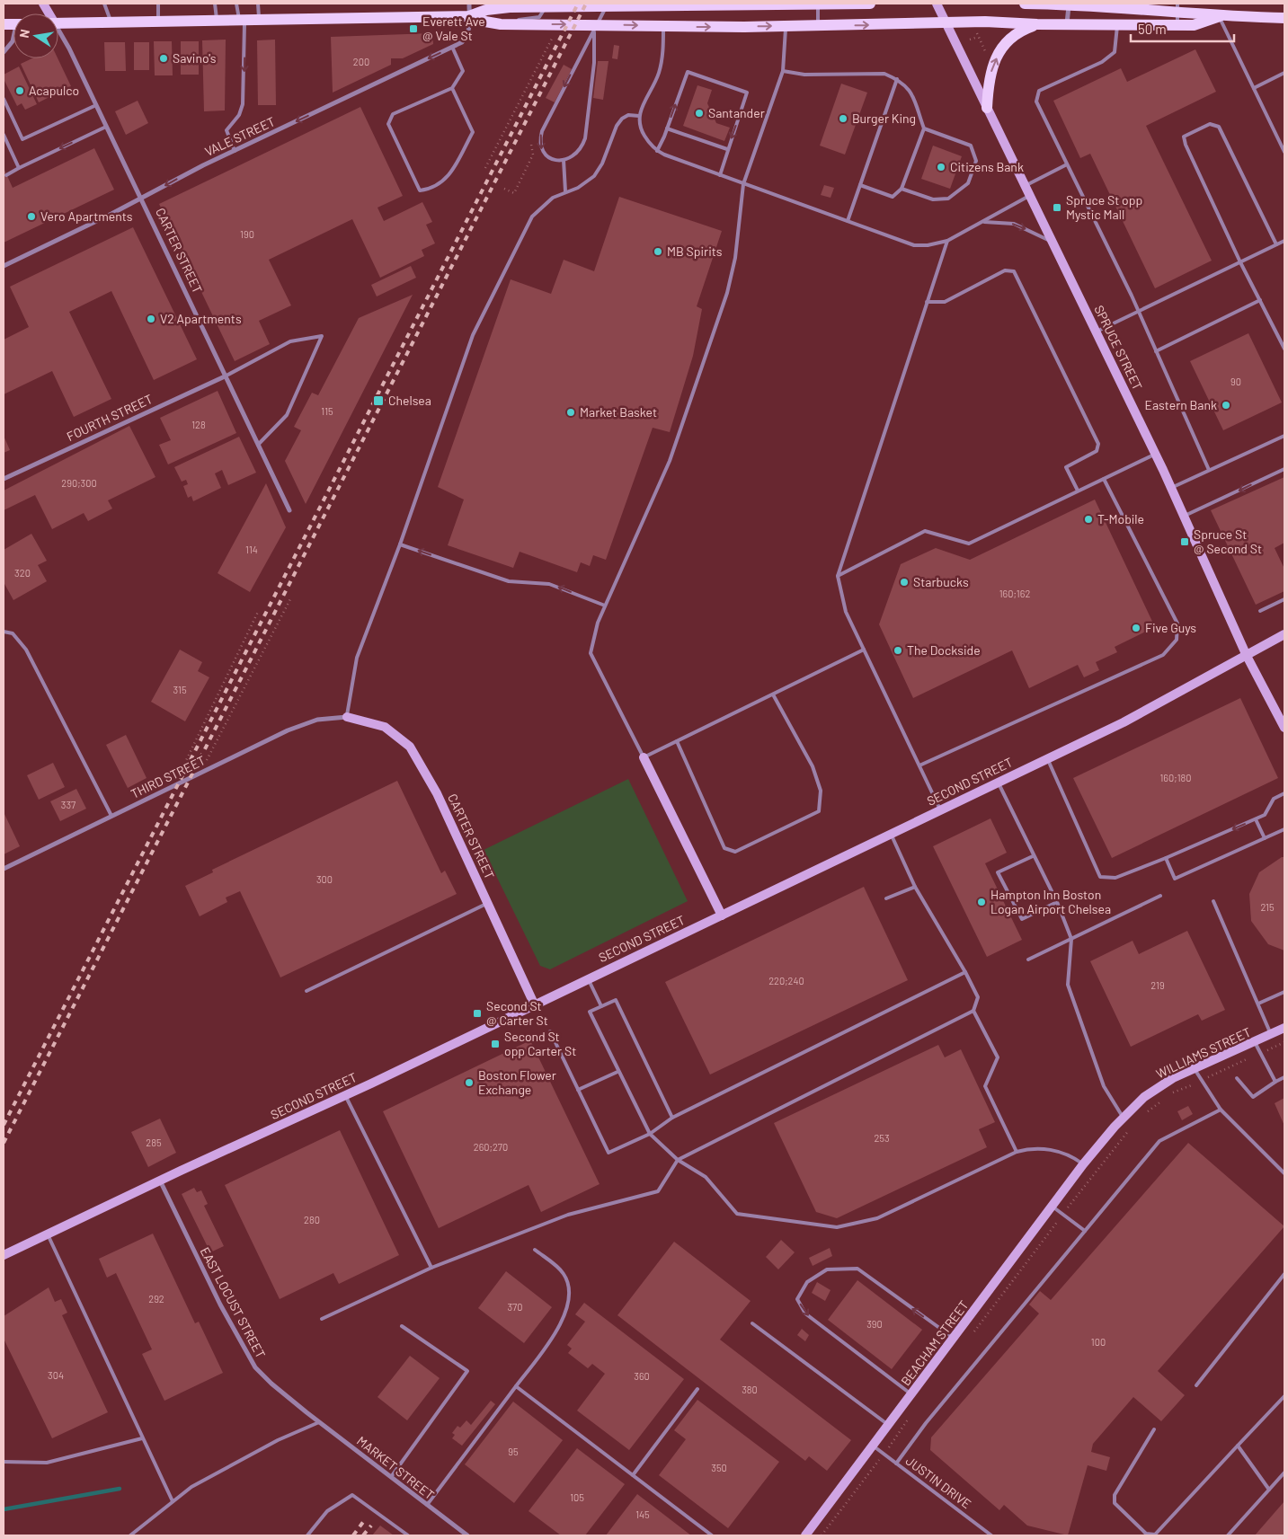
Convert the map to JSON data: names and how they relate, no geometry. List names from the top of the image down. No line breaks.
{"streets":{"main road":["CARTER STREET","SPRUCE STREET","SECOND STREET","WILLIAMS STREET","BEACHAM STREET"],"street":["VALE STREET","FOURTH STREET","THIRD STREET","EAST LOCUST STREET","MARKET STREET"],"lane":["JUSTIN DRIVE"]},"crossings":[["VALE STREET","CARTER STREET"],["CARTER STREET","FOURTH STREET"],["CARTER STREET","THIRD STREET"],["CARTER STREET","SECOND STREET"],["SPRUCE STREET","SECOND STREET"],["SECOND STREET","EAST LOCUST STREET"],["WILLIAMS STREET","BEACHAM STREET"],["EAST LOCUST STREET","MARKET STREET"],["BEACHAM STREET","JUSTIN DRIVE"]],"one_way":["VALE STREET"],"places":{"transit":["Everett Ave @ Vale St","Spruce St opp Mystic Mall","Chelsea","Spruce St @ Second St","Second St @ Carter St","Second St opp Carter St"],"other":["Savino's","Acapulco","Santander","Burger King","Citizens Bank","Vero Apartments","MB Spirits","V2 Apartments","Eastern Bank","Market Basket","T-Mobile","Starbucks","Five Guys","The Dockside","Hampton Inn Boston Logan Airport Chelsea","Boston Flower Exchange"]},"house_numbers":["200","190","90","115","128","290;300","114","320","160;162","315","160;180","337","300","215","220;240","219","253","285","260;270","280","292","370","390","100","304","360","380","95","350","105","145"],"scale_bar":"50 m","north":"left"}
